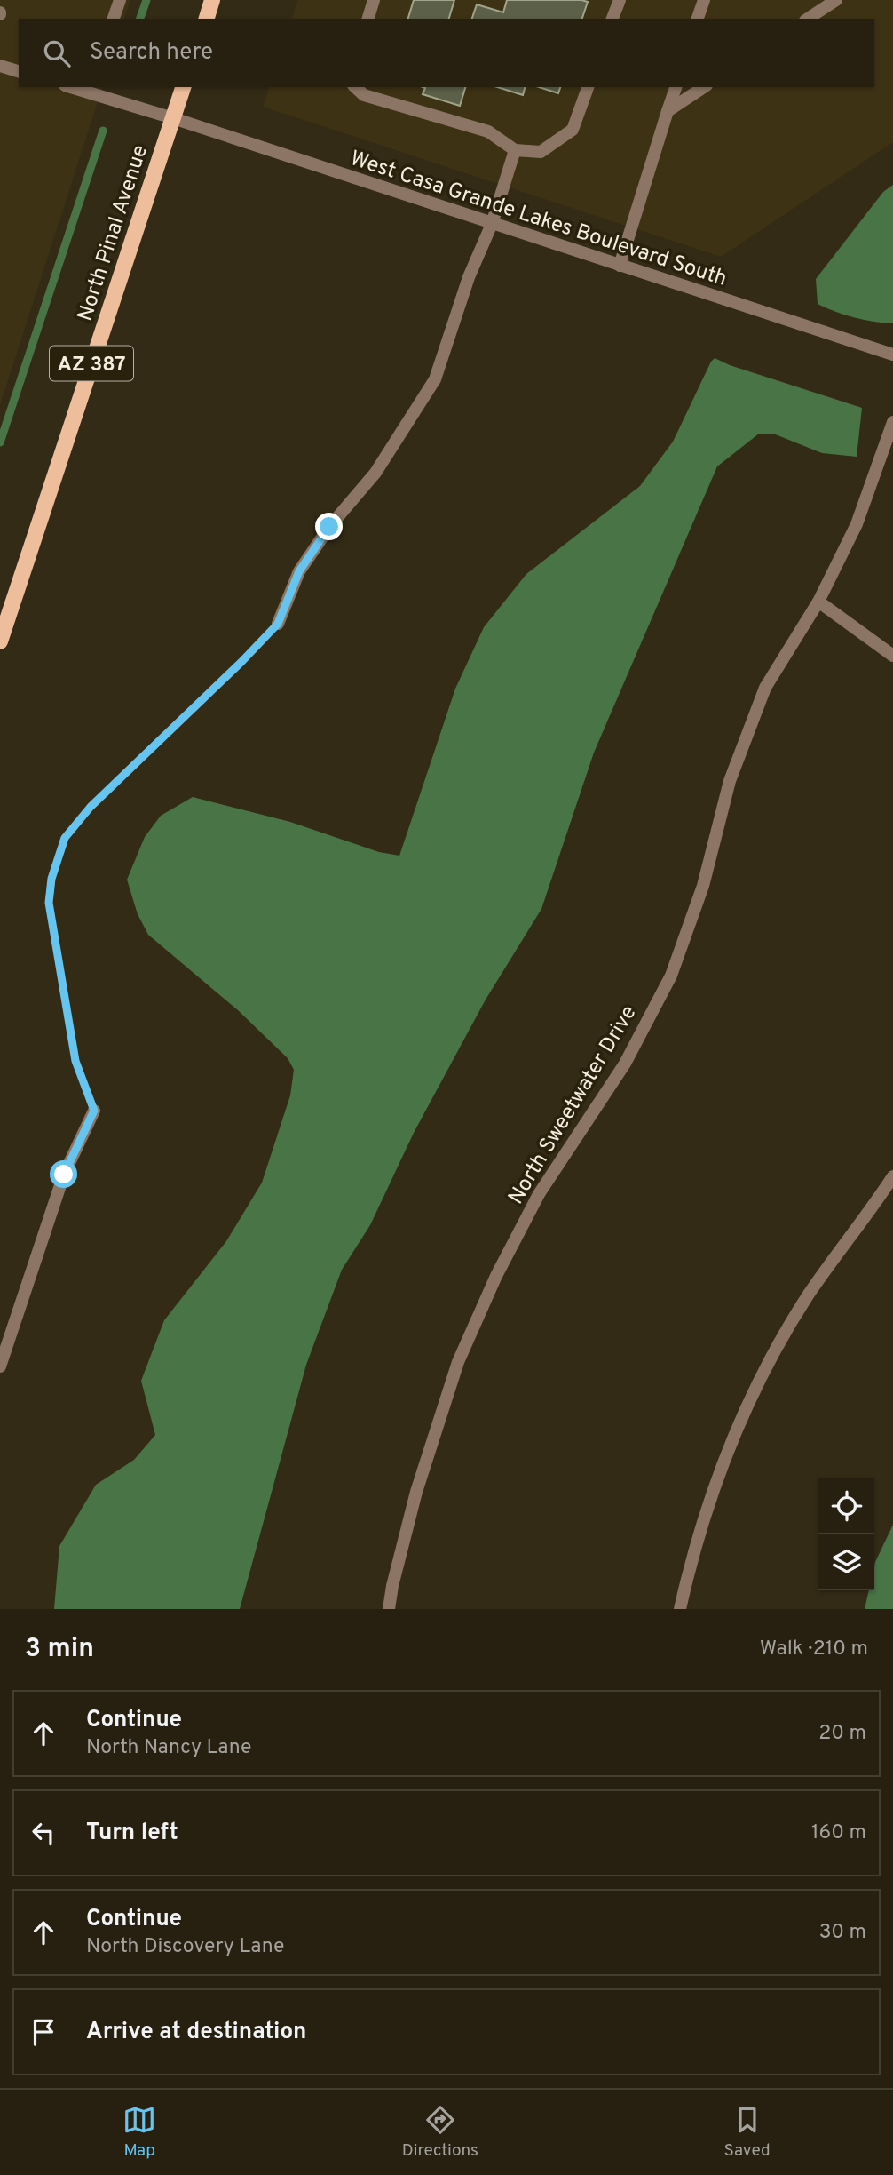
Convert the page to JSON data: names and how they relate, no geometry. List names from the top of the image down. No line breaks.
{"streets":{"main road":["North Pinal Avenue","AZ 387"],"street":["West Casa Grande Lakes Boulevard South","North Sweetwater Drive"]},"crossings":[["West Casa Grande Lakes Boulevard South","North Pinal Avenue"]],"page":{"search":"Search here","heading":["3 min","Walk · 210 m"],"list":[["Continue","North Nancy Lane","20 m"],["Turn left","160 m"],["Continue","North Discovery Lane","30 m"],"Arrive at destination"],"nav":["Map","Directions","Saved"]}}
